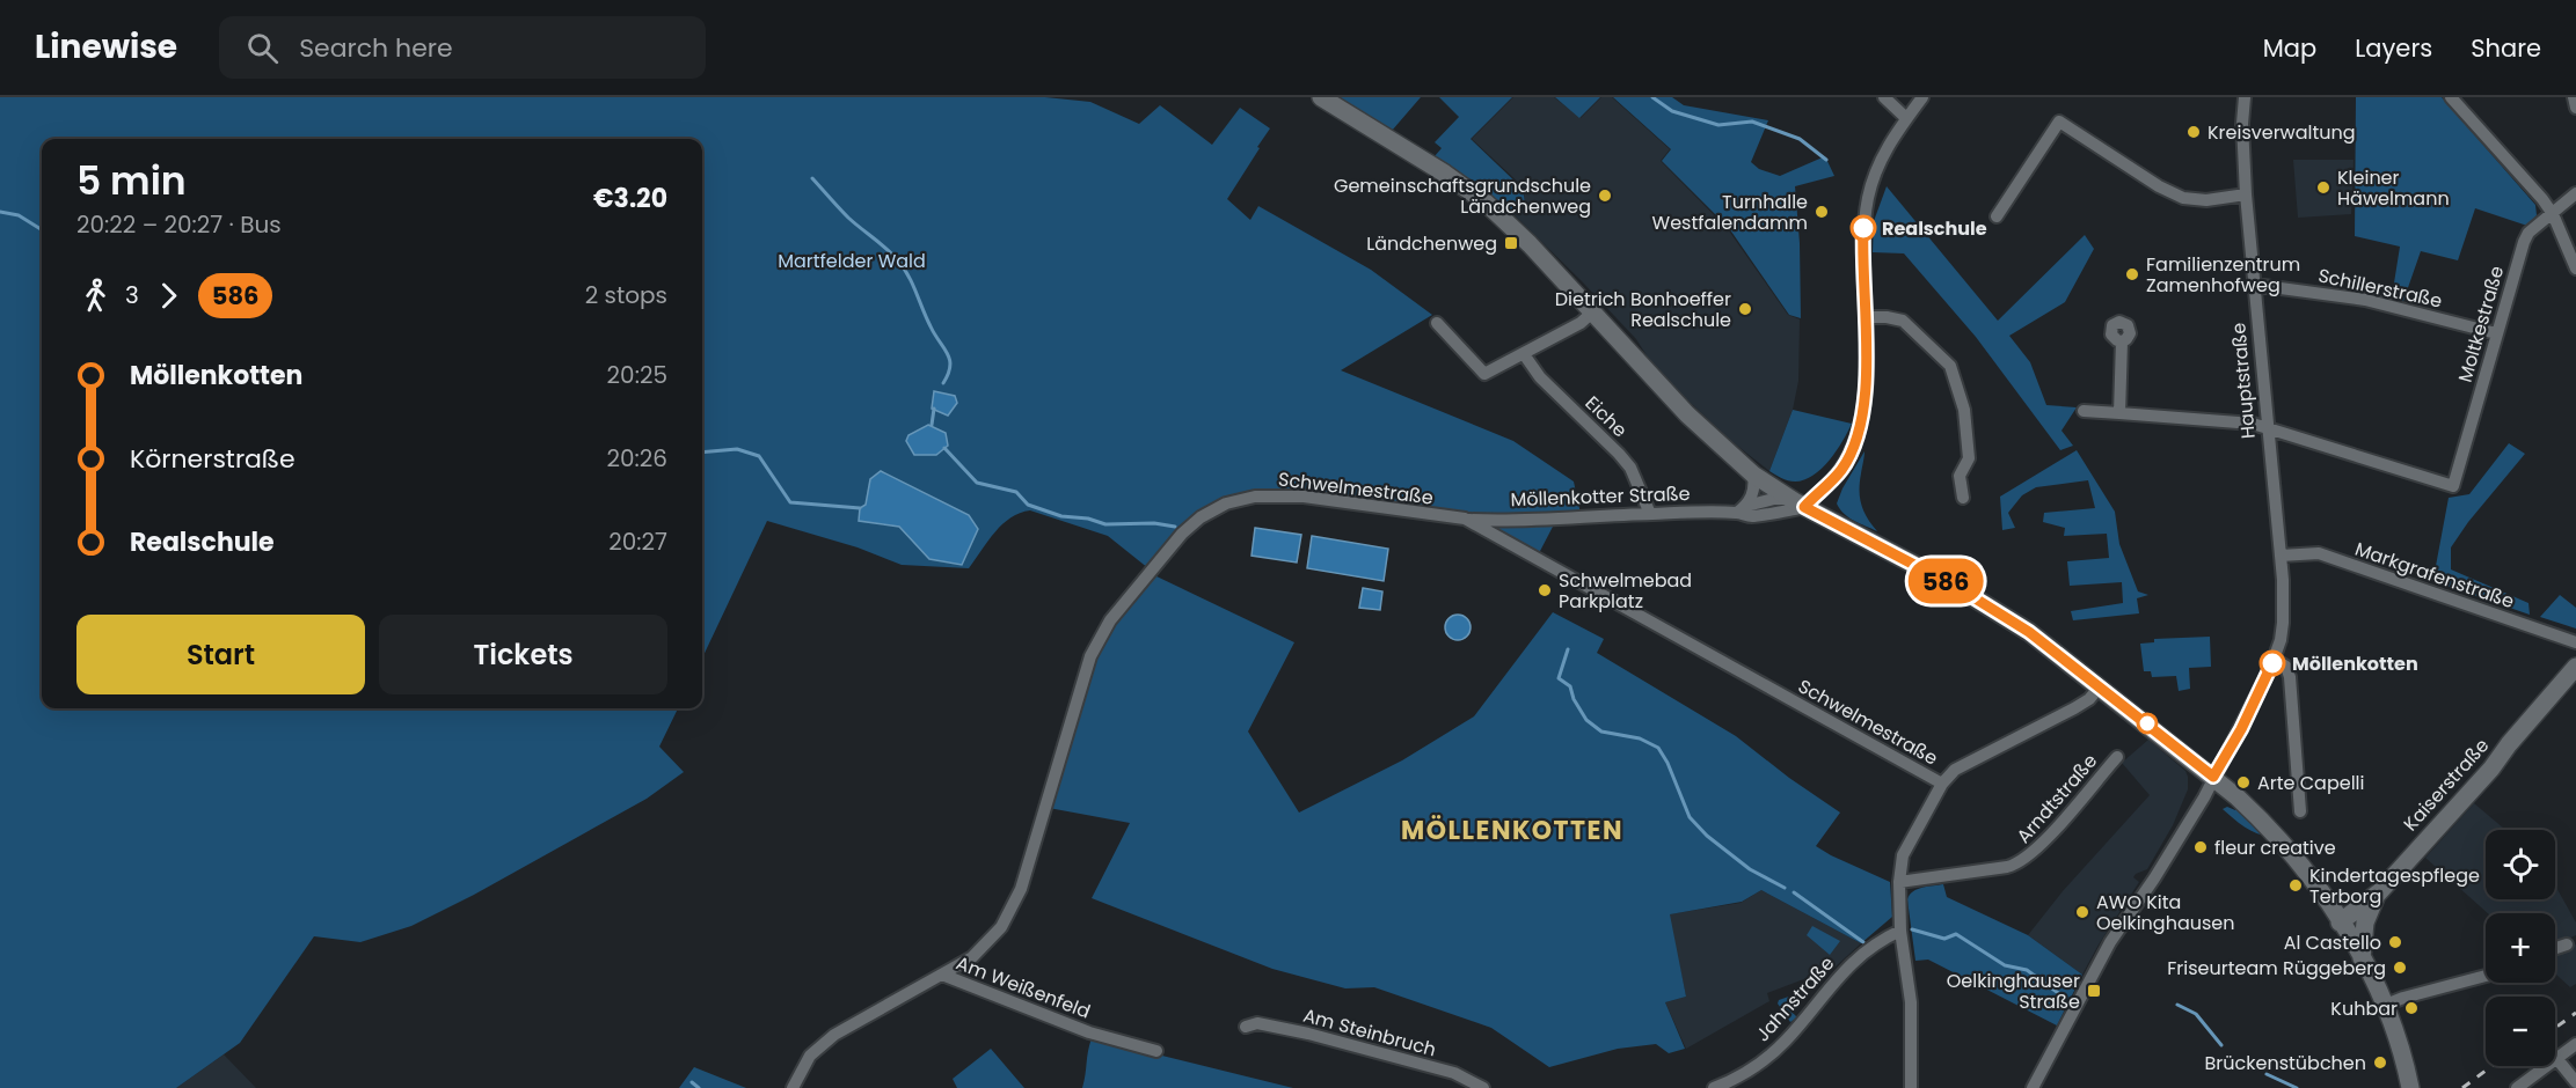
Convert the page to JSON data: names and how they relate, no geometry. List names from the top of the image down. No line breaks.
{"streets":{"main road":["Kaiserstraße"],"street":["Schillerstraße","Moltkestraße","Hauptstraße","Eiche","Schwelmestraße","Möllenkotter Straße","Markgrafenstraße","Arndtstraße","Am Weißenfeld","Jahnstraße","Am Steinbruch"]},"crossings":[["Schillerstraße","Moltkestraße"],["Schillerstraße","Hauptstraße"],["Moltkestraße","Hauptstraße"],["Hauptstraße","Markgrafenstraße"],["Eiche","Möllenkotter Straße"],["Schwelmestraße","Möllenkotter Straße"],["Schwelmestraße","Am Weißenfeld"]],"districts":["MÖLLENKOTTEN"],"parks":["Martfelder Wald"],"places":{"other":["Kreisverwaltung","Kleiner Häwelmann","Gemeinschaftsgrundschule Ländchenweg","Turnhalle Westfalendamm","Realschule","Familienzentrum Zamenhofweg","Dietrich Bonhoeffer Realschule","Schwelmebad Parkplatz","Möllenkotten","Arte Capelli","fleur creative","Kindertagespflege Terborg","AWO Kita Oelkinghausen","Al Castello","Friseurteam Rüggeberg","Kuhbar","Brückenstübchen"],"transit":["Ländchenweg","Oelkinghauser Straße"]},"lines":["bus line 586"],"page":{"header":"Linewise","search":"Search here","nav":["Map","Layers","Share"],"on_map":"586","heading":["5 min","20:22 – 20:27 · Bus","€3.20"],"legs":["3","586","2 stops"],"list":[{"name":"Möllenkotten","value":"20:25"},{"name":"Körnerstraße","value":"20:26"},{"name":"Realschule","value":"20:27"}],"buttons":["Start","Tickets"],"map_buttons":["+","−"]}}
